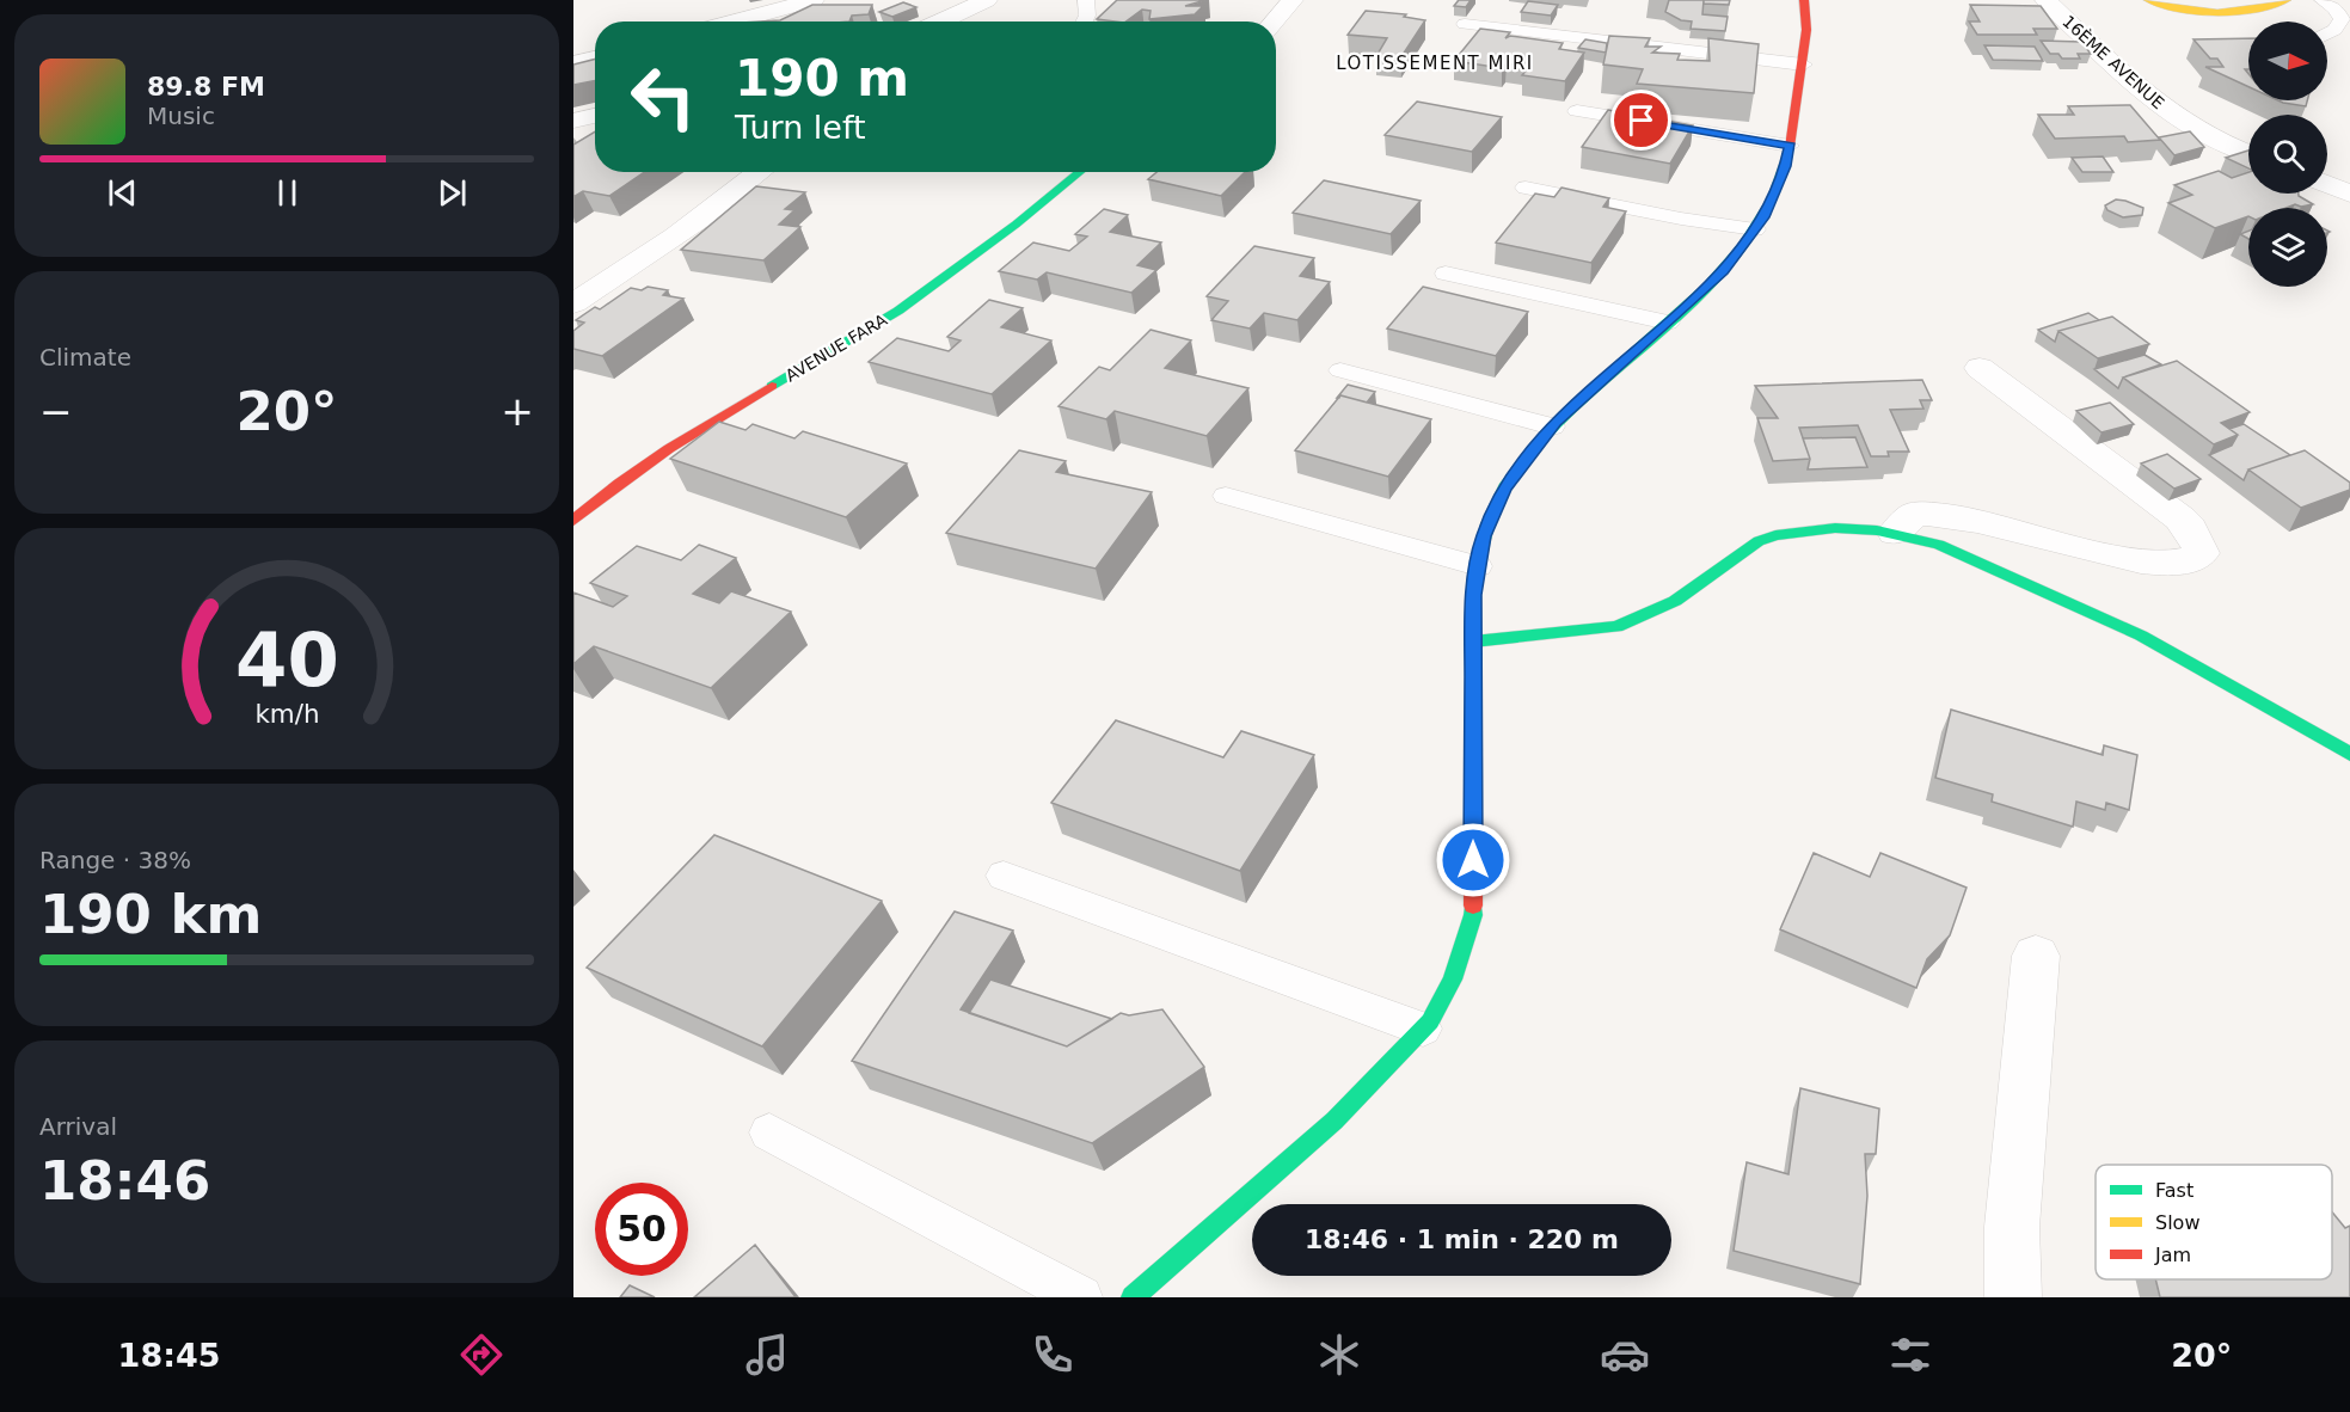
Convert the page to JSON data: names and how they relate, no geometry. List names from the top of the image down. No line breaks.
{"streets":{"main road":["AVENUE FARA"],"street":["16ÈME AVENUE"]},"districts":["LOTISSEMENT MIRI"],"legend":["Fast","Slow","Jam"],"north":"right","page":{"turn":["190 m","Turn left"],"song":["89.8 FM","Music"],"tile":["Climate",["Range · 38%","190 km"],["Arrival","18:46"]],"heat":["−","20°","+"],"limit":"50","trip":"18:46 · 1 min · 220 m","tabs":["18:45","20°"],"gauge":["40","km/h"]}}
